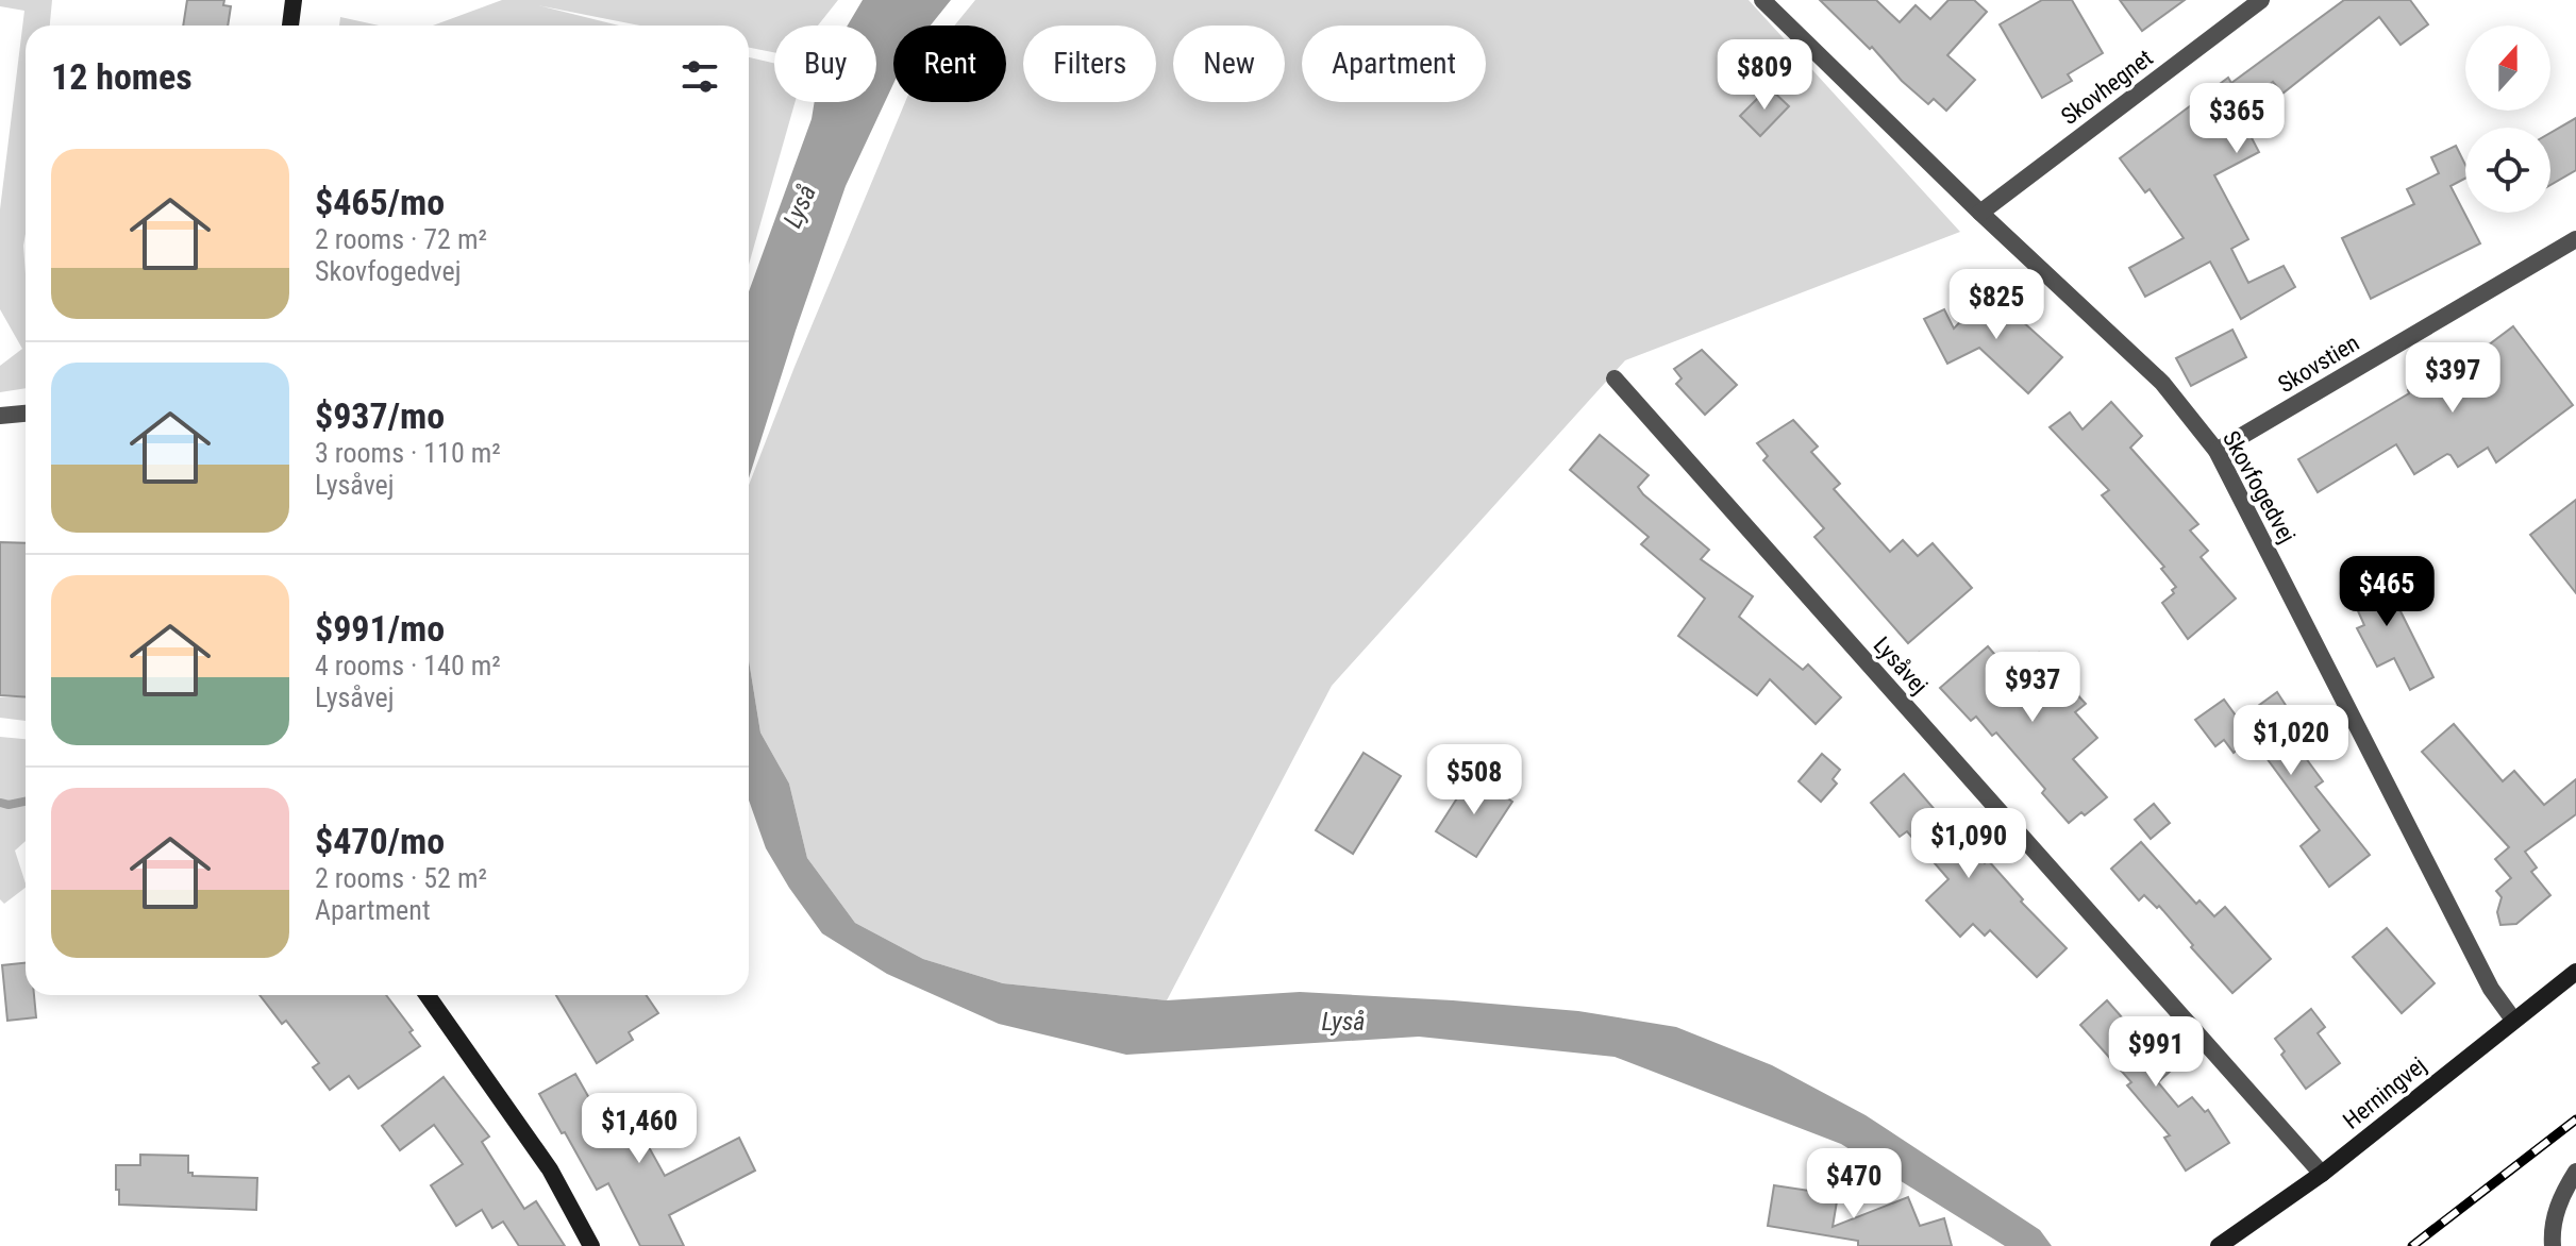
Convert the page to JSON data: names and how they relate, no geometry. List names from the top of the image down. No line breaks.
{"streets":{"street":["Skovhegnet","Skovstien","Skovfogedvej","Lysåvej","Herningvej"]},"crossings":[["Skovhegnet","Skovfogedvej"],["Skovstien","Skovfogedvej"],["Skovfogedvej","Herningvej"],["Lysåvej","Herningvej"]],"water":["Lyså"],"north":"top","page":{"chip":["Buy","Rent","Filters","New","Apartment"],"heading":"12 homes","price":["$809","$365","$825","$397","$465","$937","$1,020","$508","$1,090","$991","$1,460","$470"],"list":[{"name":"$465/mo","note":"2 rooms · 72 m² · Skovfogedvej"},{"name":"$937/mo","note":"3 rooms · 110 m² · Lysåvej"},{"name":"$991/mo","note":"4 rooms · 140 m² · Lysåvej"},{"name":"$470/mo","note":"2 rooms · 52 m² · Apartment"}]}}
